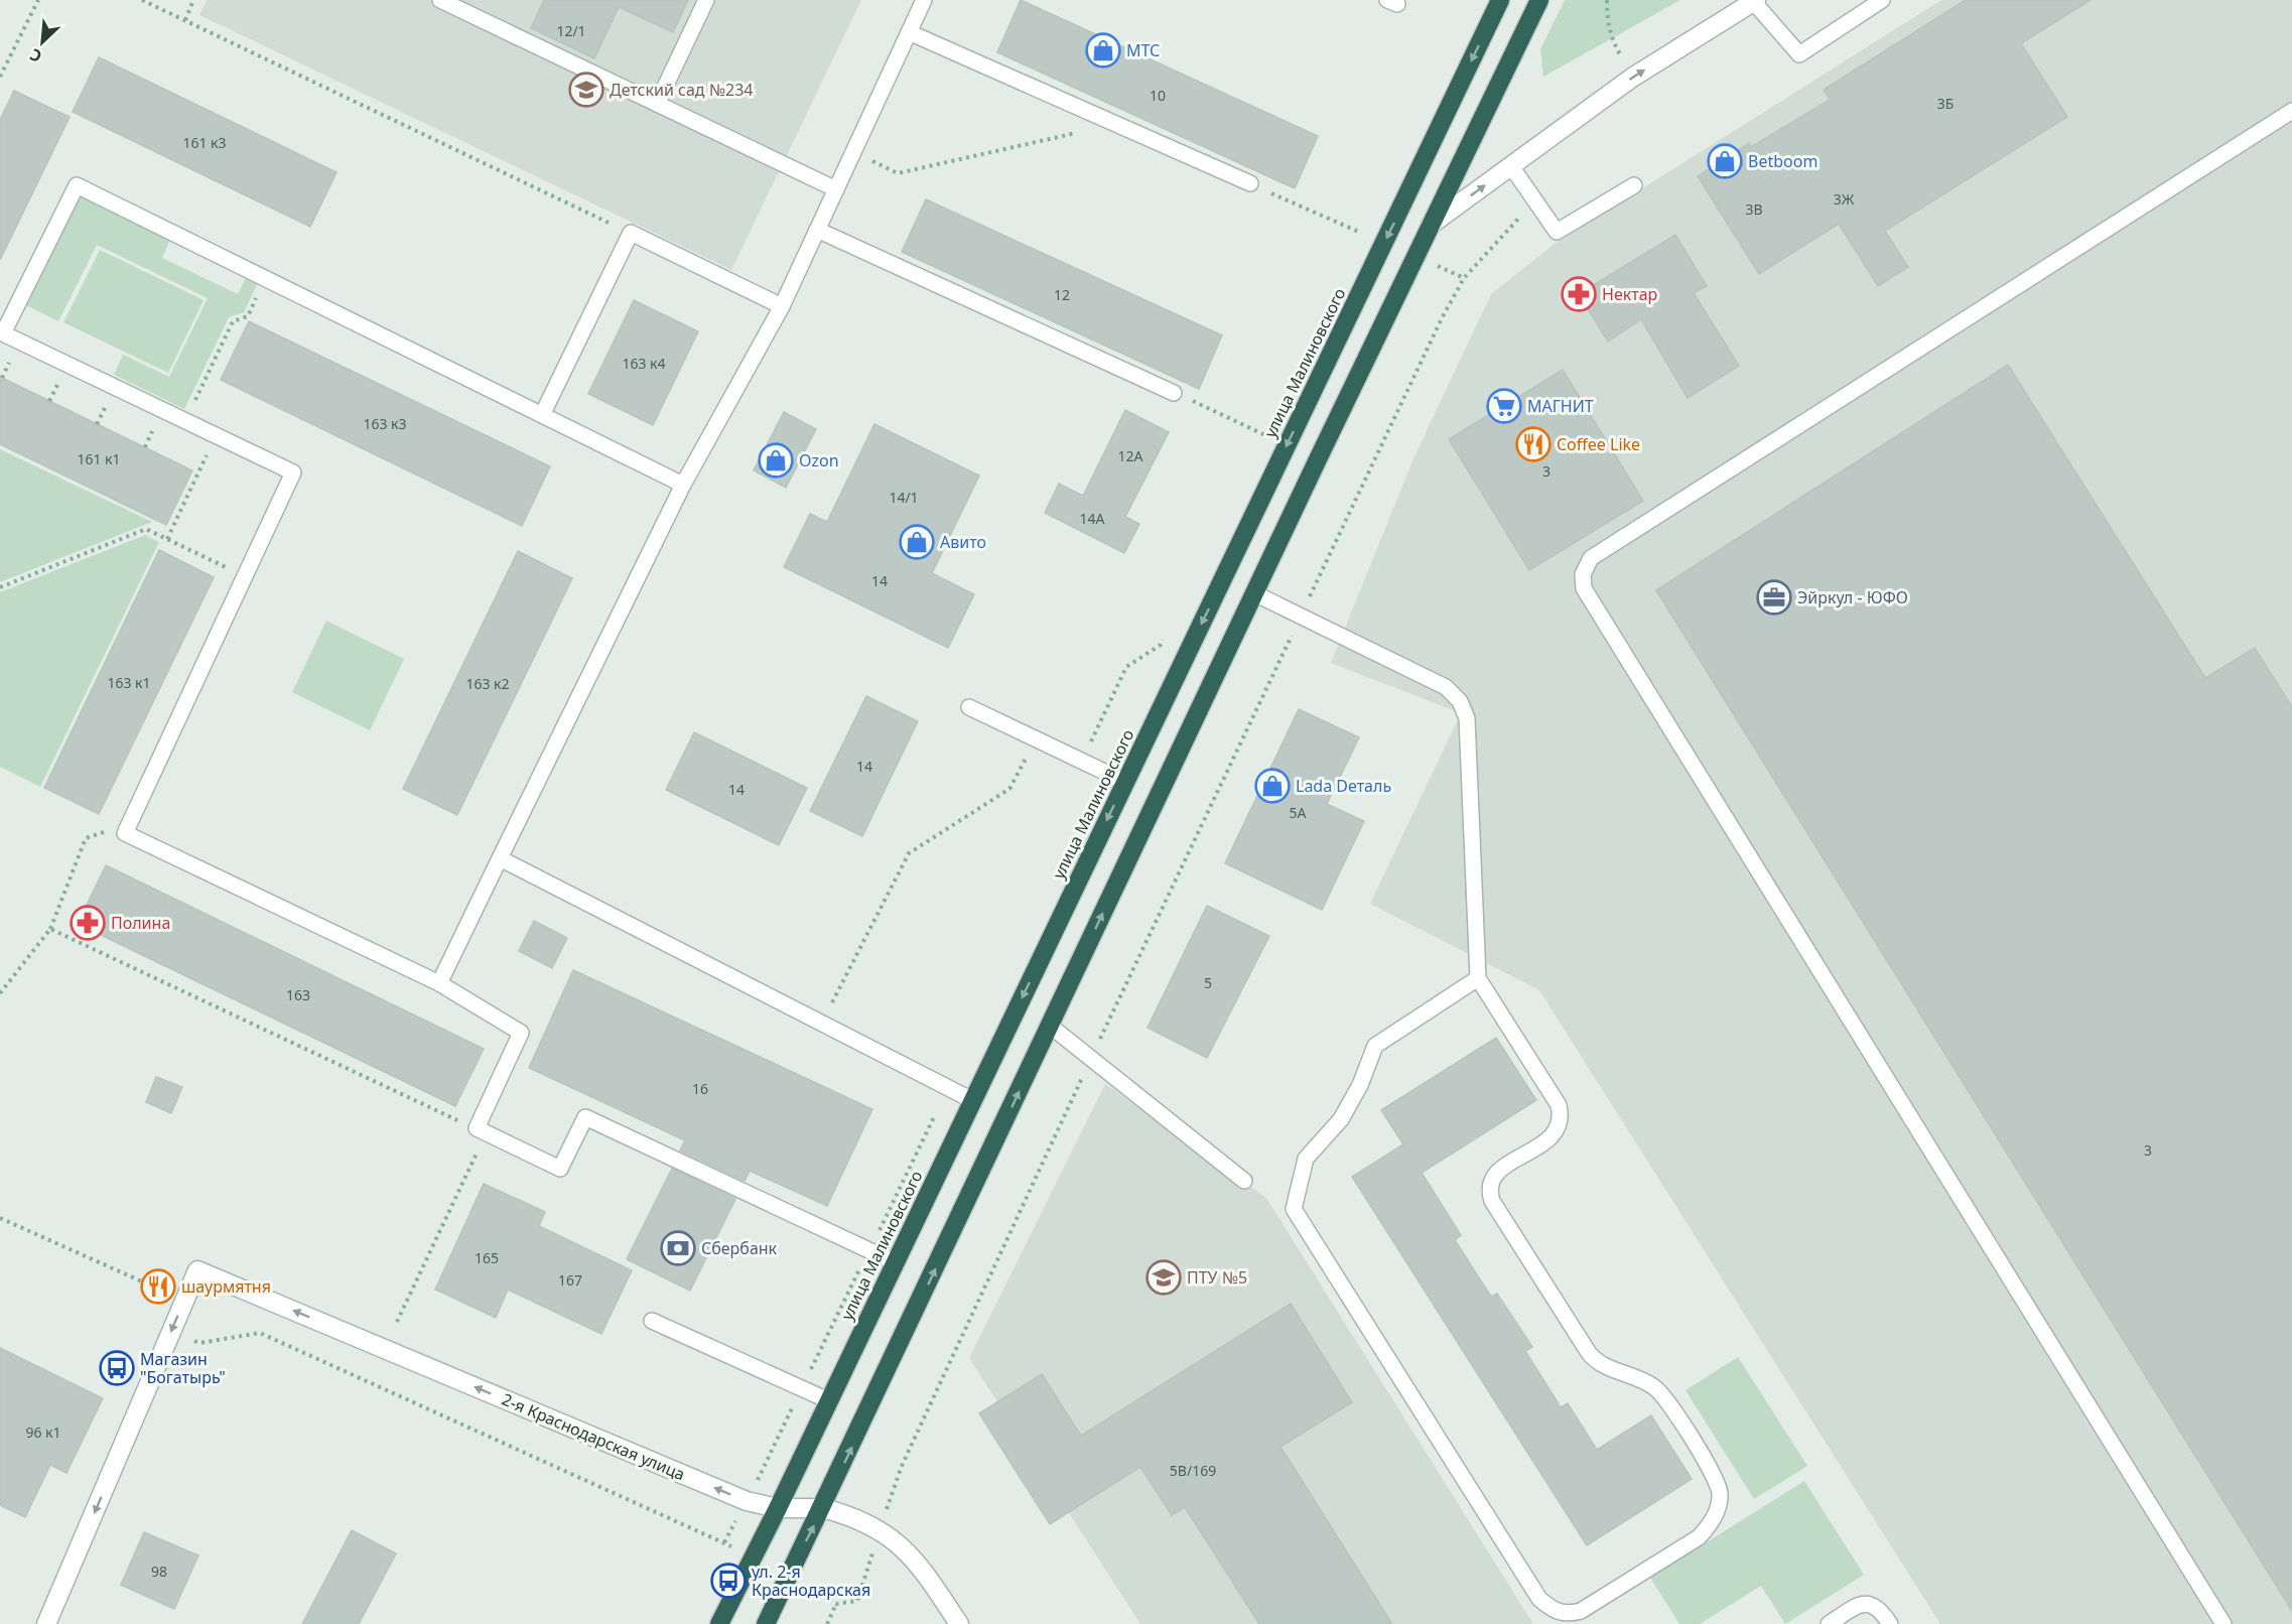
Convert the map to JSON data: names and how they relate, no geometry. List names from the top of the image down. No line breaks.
{"streets":{"highway":["улица Малиновского"],"street":["2-я Краснодарская улица"]},"crossings":[["улица Малиновского","2-я Краснодарская улица"]],"one_way":["2-я Краснодарская улица"],"places":{"shop":["МТС","Betboom","Ozon","Авито","Lada Dеталь"],"school or university":["Детский сад №234","ПТУ №5"],"pharmacy":["Нектар","Полина"],"supermarket":["МАГНИТ"],"restaurant":["Coffee Like","шаурмятня"],"office":["Эйркул - ЮФО"],"bank":["Сбербанк"],"bus stop":["Магазин \"Богатырь\"","ул. 2-я Краснодарская"]},"house_numbers":["12/1","10","3Б","161 к3","3Ж","3В","12","163 к4","163 к3","12А","161 к1","3","14/1","14А","14","163 к1","163 к2","14","14","5А","5","163","16","3","165","167","96 к1","5В/169","98"],"north":"bottom left"}
